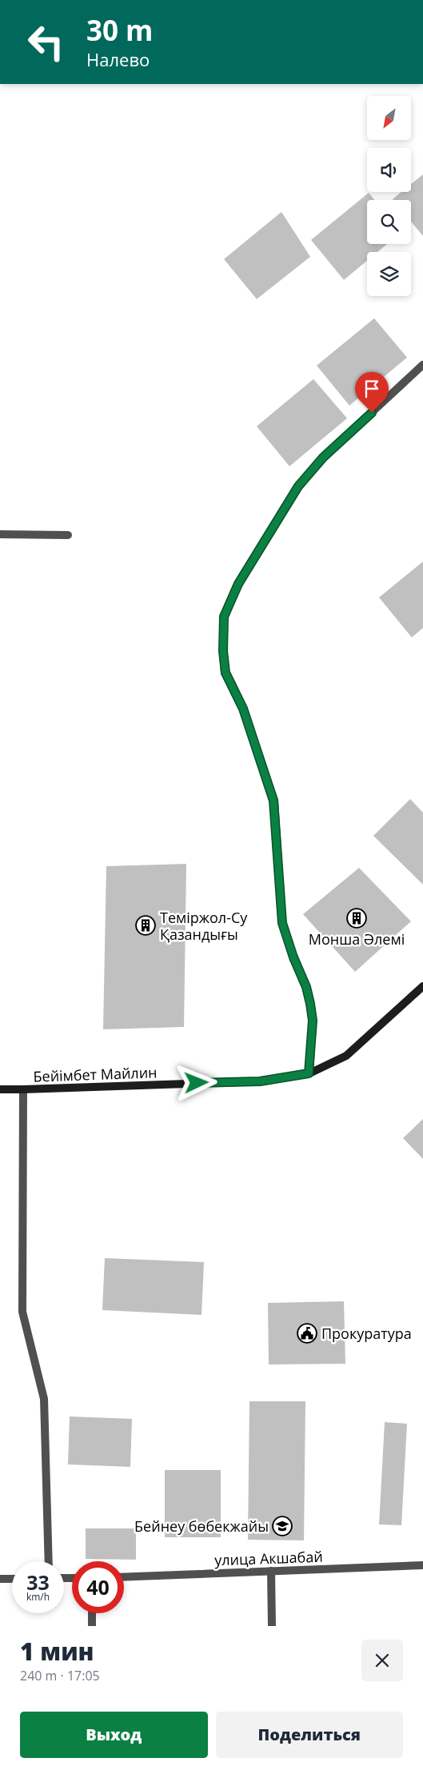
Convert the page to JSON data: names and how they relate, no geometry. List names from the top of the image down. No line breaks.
{"streets":{"street":["Бейімбет Майлин","улица Акшабай"]},"places":{"building":["Монша Әлемі","Теміржол-Су Қазандығы"],"public building":["Прокуратура"],"school or university":["Бейнеу бөбекжайы"]},"north":"bottom left","page":{"turn":["30 m","Налево"],"speed":"33 km/h","limit":"40","heading":["1 мин","240 m · 17:05"],"buttons":["Выход","Поделиться"]}}
